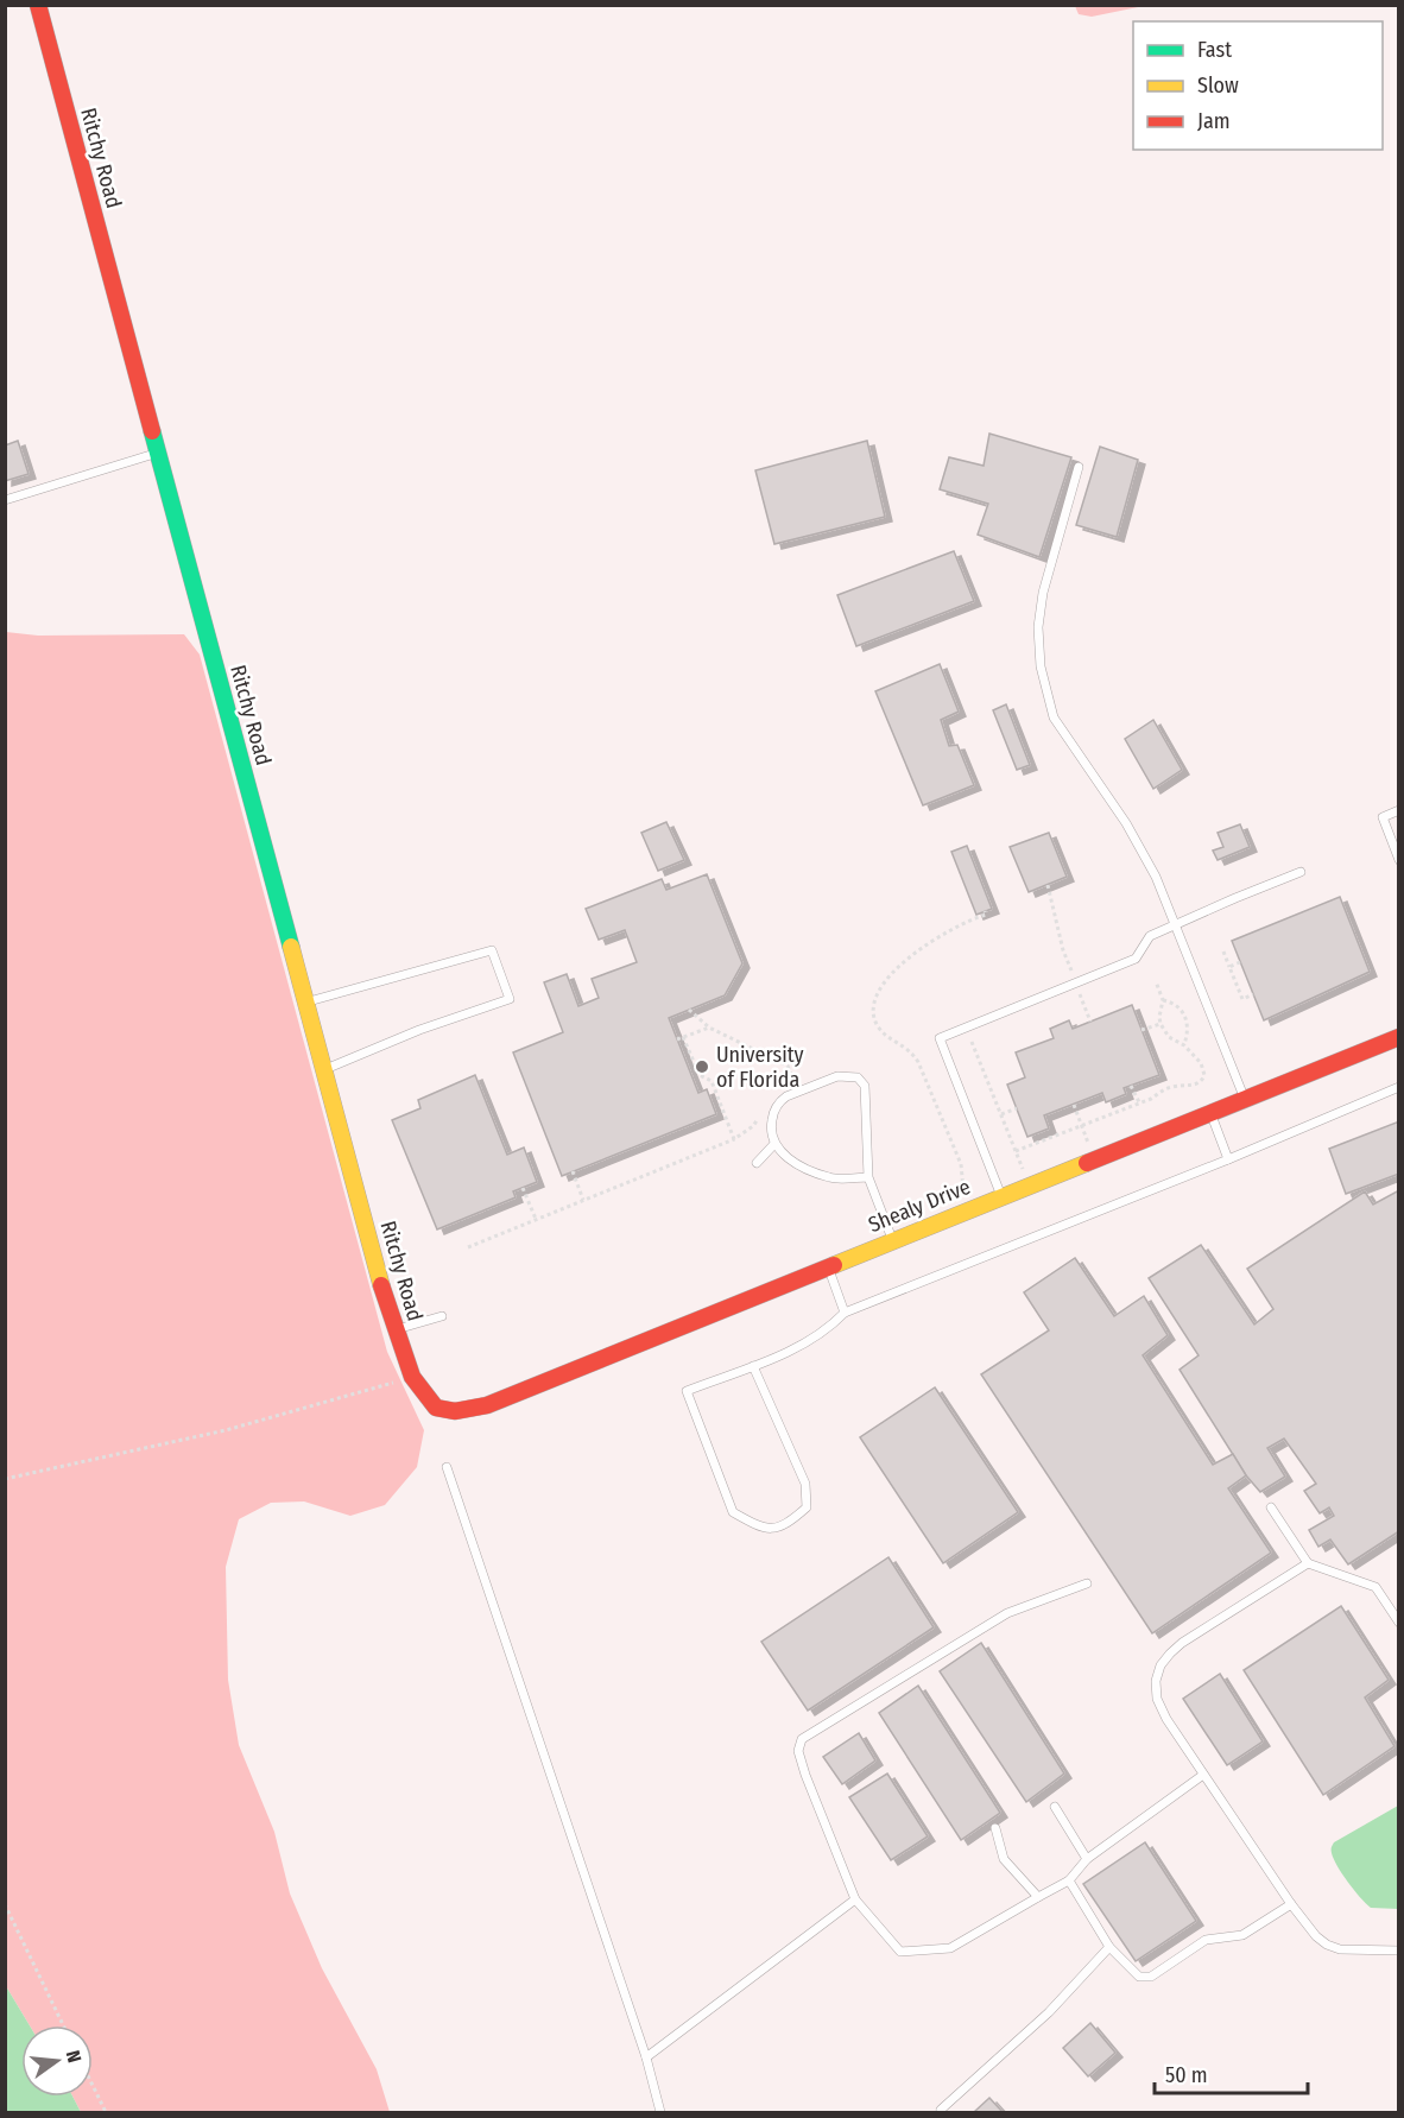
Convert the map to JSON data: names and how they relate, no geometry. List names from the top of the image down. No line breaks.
{"streets":{"street":["Ritchy Road","Shealy Drive"]},"crossings":[["Ritchy Road","Shealy Drive"]],"places":["University of Florida"],"legend":["Fast","Slow","Jam"],"scale_bar":"50 m","north":"right"}
